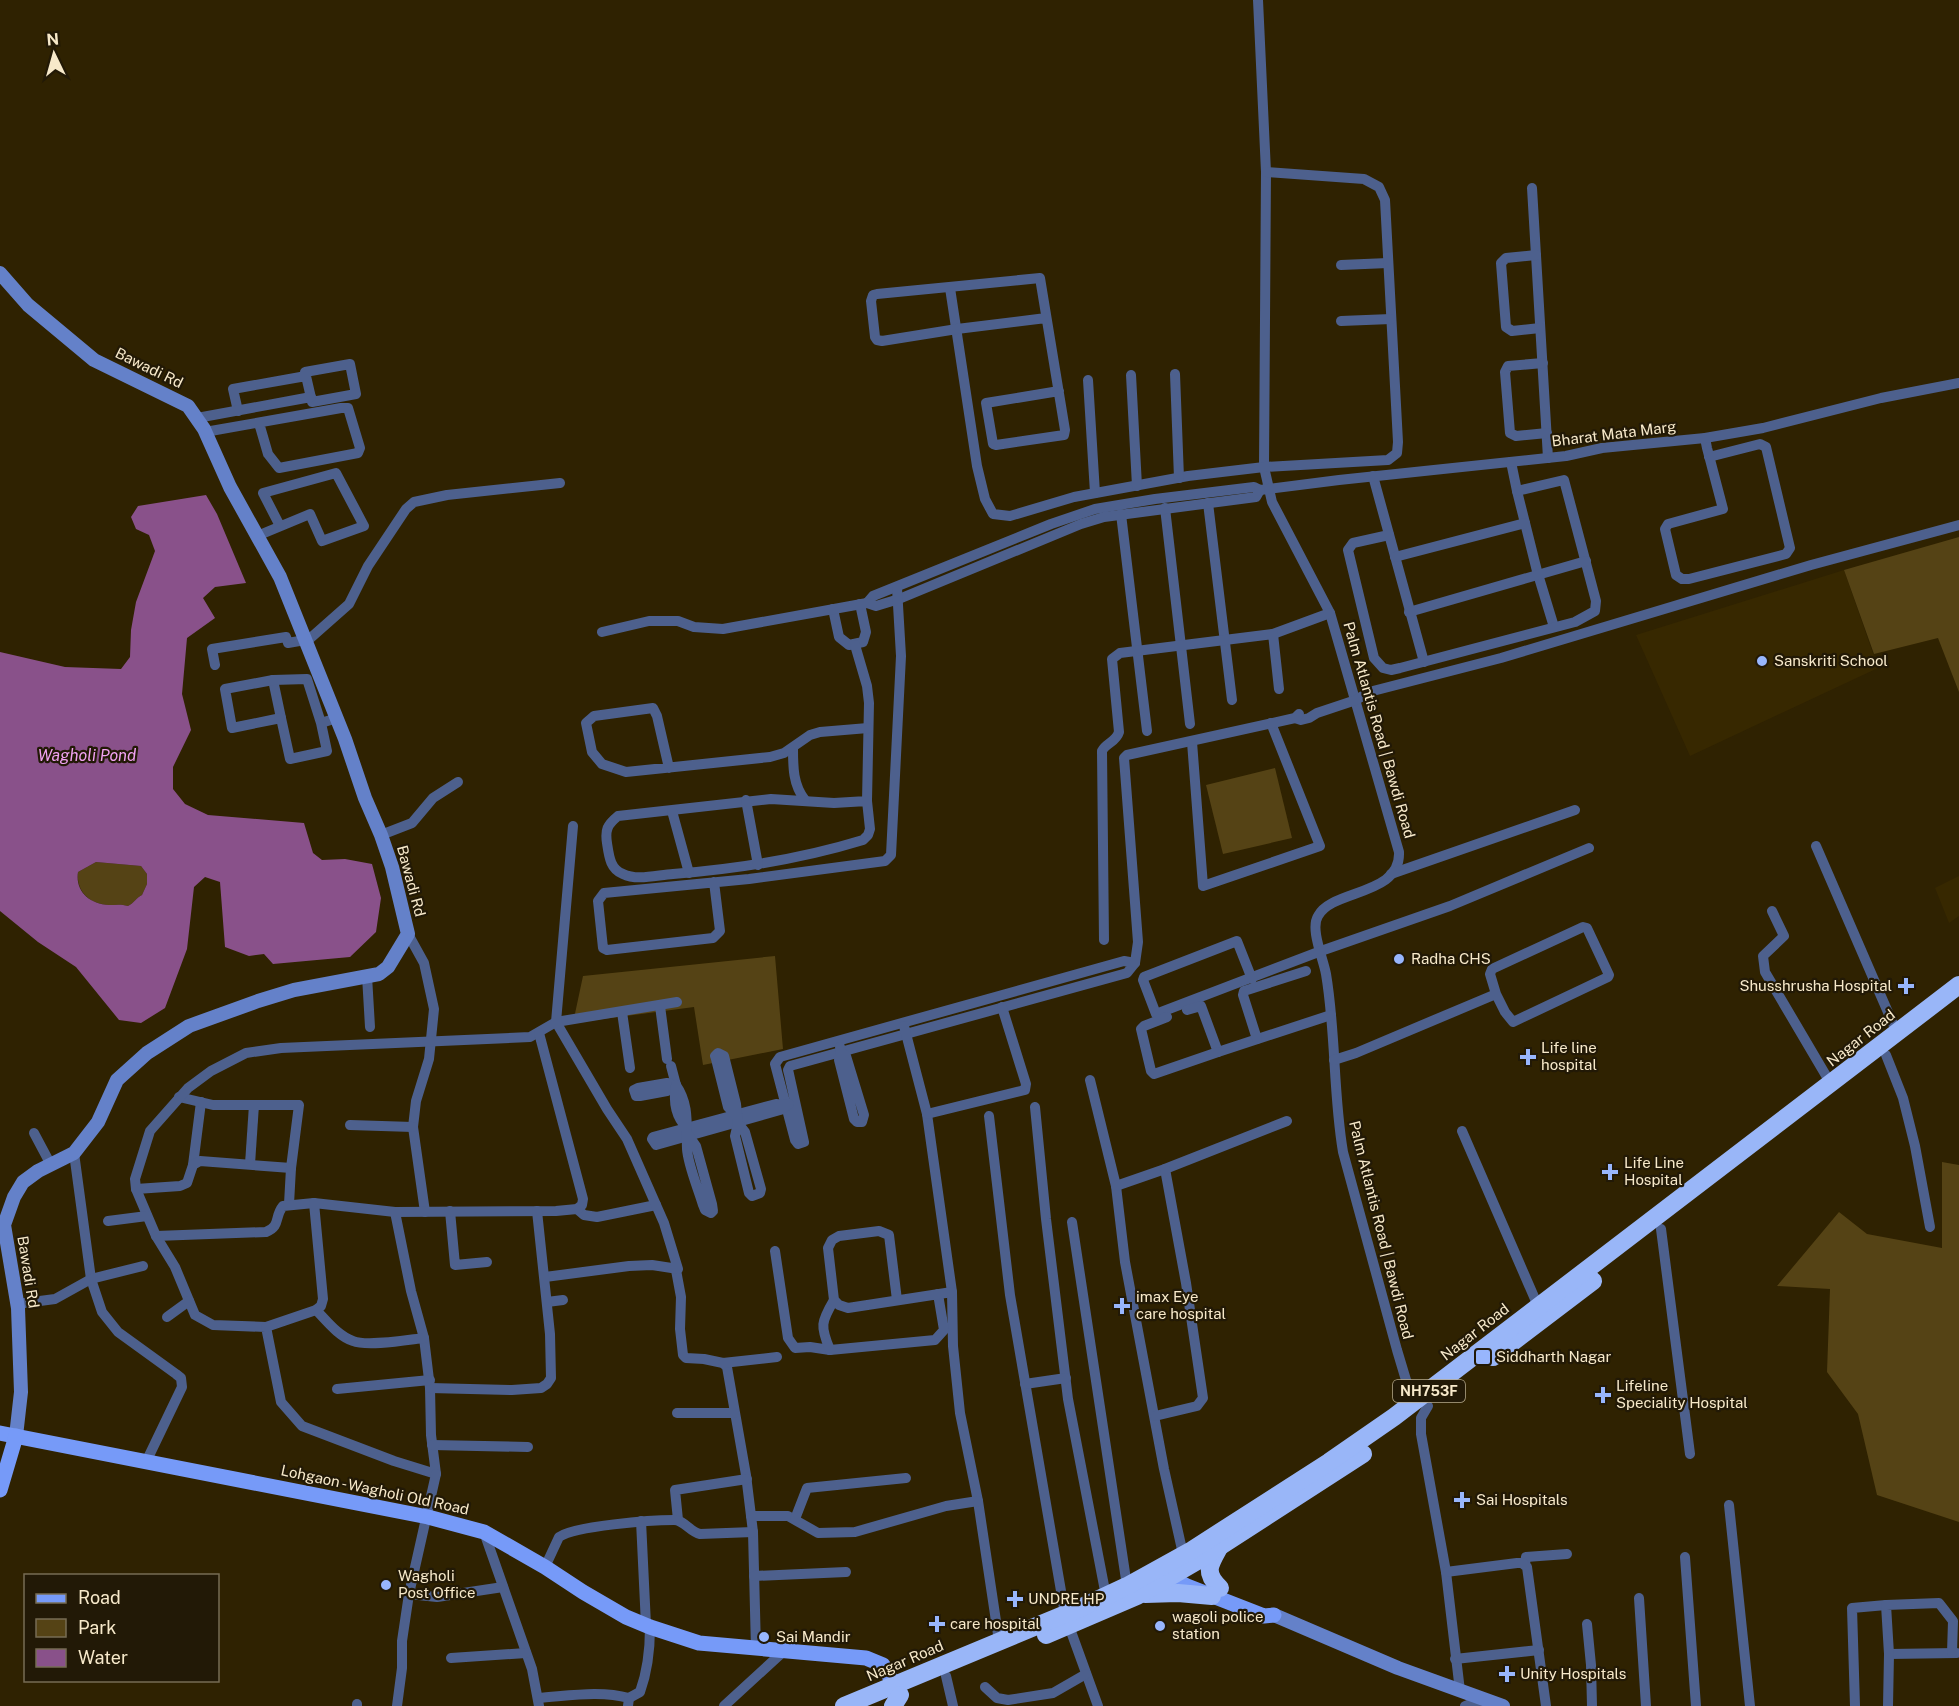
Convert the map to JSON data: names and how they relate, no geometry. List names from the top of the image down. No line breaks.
{"streets":{"highway":["Nagar Road","NH753F"],"main road":["Lohgaon - Wagholi Old Road"],"street":["Bawadi Rd","Bharat Mata Marg","Palm Atlantis Road | Bawdi Road"]},"crossings":[["Bawadi Rd","Lohgaon - Wagholi Old Road"],["Bharat Mata Marg","Palm Atlantis Road | Bawdi Road"],["Palm Atlantis Road | Bawdi Road","Nagar Road"],["Nagar Road","Lohgaon - Wagholi Old Road"]],"water":["Wagholi Pond"],"places":{"other":["Sanskriti School","Radha CHS","Wagholi Post Office","wagoli police station","Sai Mandir"],"health":["Shusshrusha Hospital","Life line hospital","Life Line Hospital","imax Eye care hospital","Lifeline Speciality Hospital","Sai Hospitals","UNDRE HP","care hospital","Unity Hospitals"],"transit":["Siddharth Nagar"]},"legend":["Road","Park","Water"],"north":"top"}
